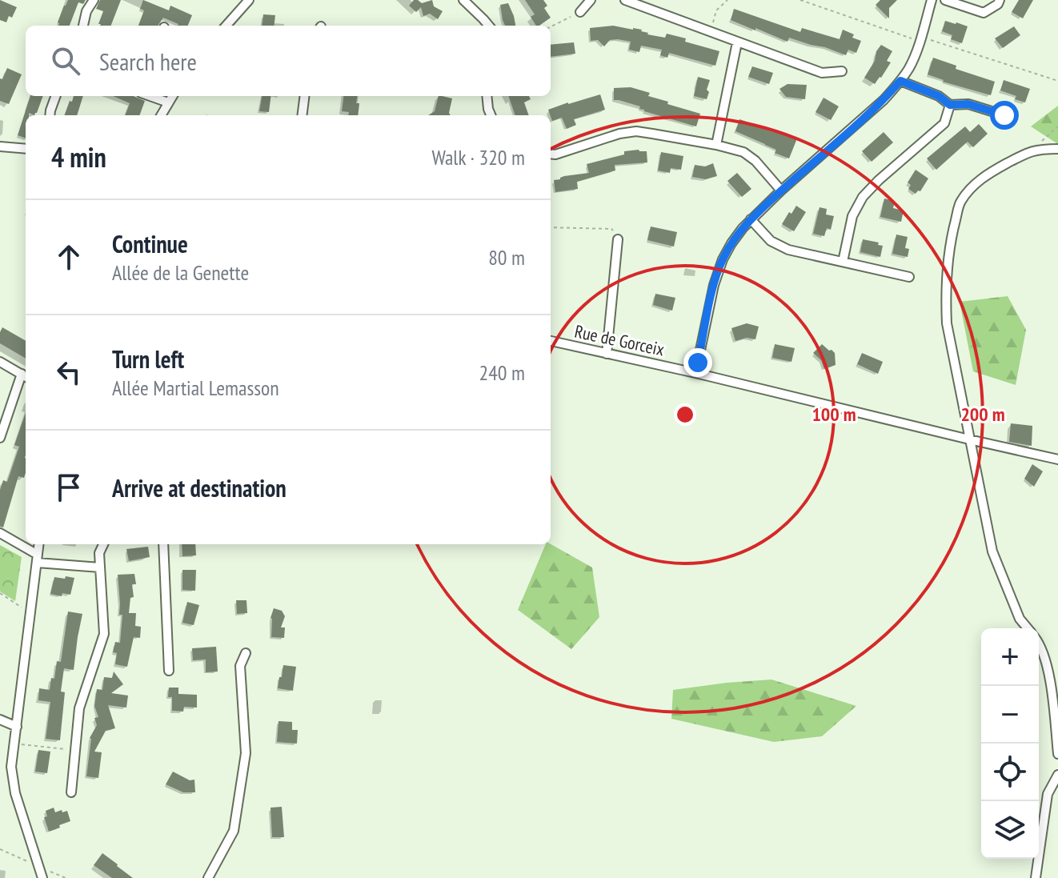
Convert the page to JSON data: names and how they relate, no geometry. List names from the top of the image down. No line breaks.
{"streets":{"street":["Rue de Gorceix"]},"page":{"search":"Search here","heading":["4 min","Walk · 320 m"],"list":[["Continue","Allée de la Genette","80 m"],["Turn left","Allée Martial Lemasson","240 m"],"Arrive at destination"],"map_buttons":["+","−"]},"rings":["100 m","200 m"]}
